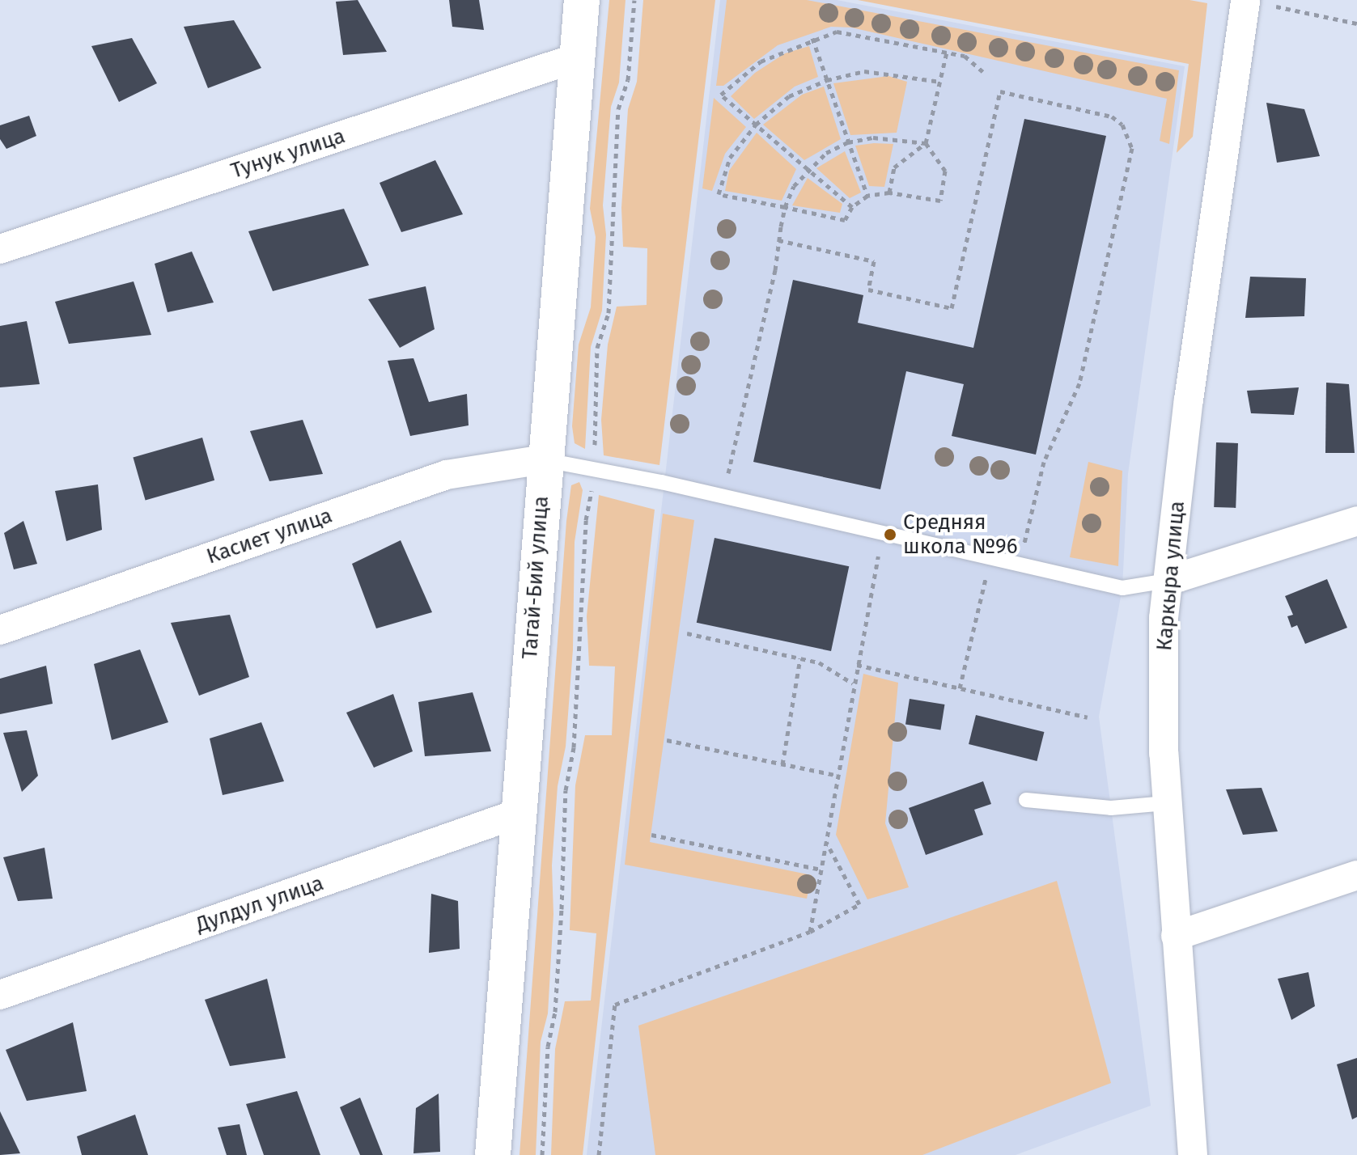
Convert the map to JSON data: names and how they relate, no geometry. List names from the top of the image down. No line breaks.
{"streets":{"street":["Тунук улица","Касиет улица","Каркыра улица","Тагай-Бий улица","Дулдул улица"]},"crossings":[["Тунук улица","Тагай-Бий улица"],["Касиет улица","Тагай-Бий улица"],["Тагай-Бий улица","Дулдул улица"]],"places":["Средняя школа №96"]}
